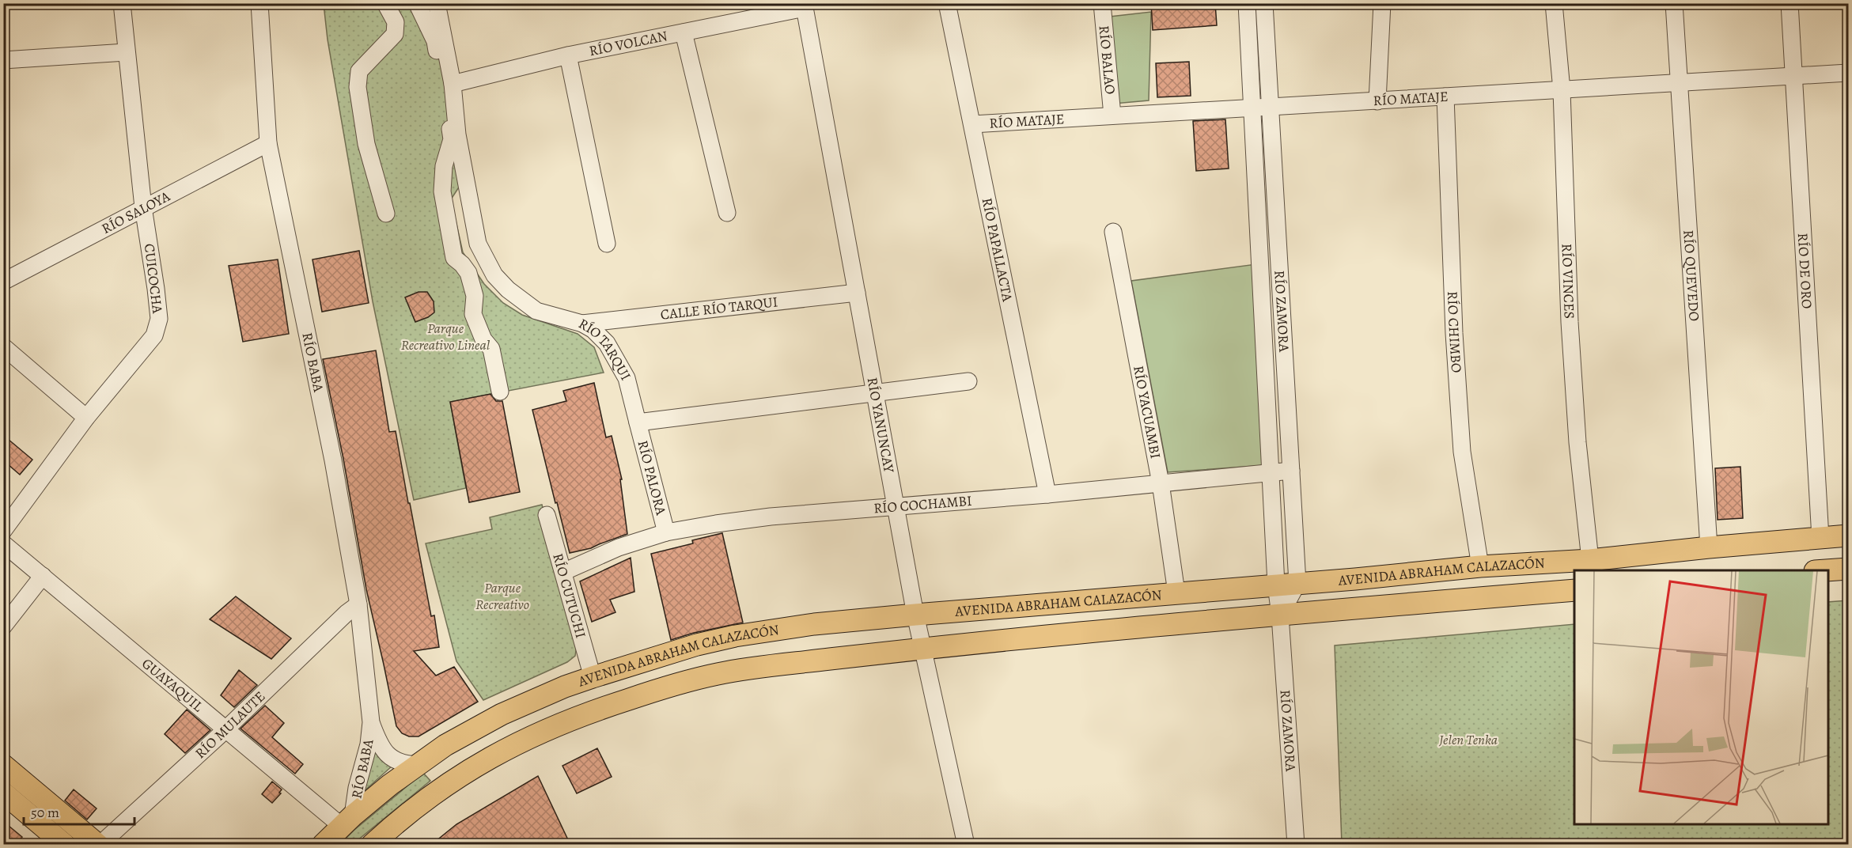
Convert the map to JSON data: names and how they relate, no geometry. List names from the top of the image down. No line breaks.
{"streets":{"main road":["AVENIDA ABRAHAM CALAZACÓN"],"street":["RÍO VOLCAN","RÍO BALAO","RÍO MATAJE","RÍO SALOYA","RÍO PAPALLACTA","RÍO DE ORO","RÍO QUEVEDO","CUICOCHA","RÍO VINCES","CALLE RÍO TARQUI","RÍO ZAMORA","RÍO CHIMBO","RÍO TARQUI","RÍO BABA","RÍO YACUAMBI","RÍO YANUNCAY","RÍO PALORA","RÍO COCHAMBI","RÍO CUTUCHI","GUAYAQUIL","RÍO MULAUTE"]},"crossings":[["RÍO VOLCAN","RÍO TARQUI"],["RÍO VOLCAN","RÍO YANUNCAY"],["RÍO BALAO","RÍO MATAJE"],["RÍO MATAJE","RÍO PAPALLACTA"],["RÍO MATAJE","RÍO DE ORO"],["RÍO MATAJE","RÍO QUEVEDO"],["RÍO MATAJE","RÍO VINCES"],["RÍO MATAJE","RÍO ZAMORA"],["RÍO MATAJE","RÍO CHIMBO"],["RÍO SALOYA","CUICOCHA"],["RÍO SALOYA","RÍO BABA"],["RÍO PAPALLACTA","RÍO COCHAMBI"],["RÍO DE ORO","AVENIDA ABRAHAM CALAZACÓN"],["RÍO QUEVEDO","AVENIDA ABRAHAM CALAZACÓN"],["RÍO VINCES","AVENIDA ABRAHAM CALAZACÓN"],["CALLE RÍO TARQUI","RÍO TARQUI"],["CALLE RÍO TARQUI","RÍO YANUNCAY"],["RÍO ZAMORA","RÍO COCHAMBI"],["RÍO ZAMORA","AVENIDA ABRAHAM CALAZACÓN"],["RÍO CHIMBO","AVENIDA ABRAHAM CALAZACÓN"],["RÍO TARQUI","RÍO PALORA"],["RÍO BABA","AVENIDA ABRAHAM CALAZACÓN"],["RÍO BABA","GUAYAQUIL"],["RÍO BABA","RÍO MULAUTE"],["RÍO YACUAMBI","RÍO COCHAMBI"],["RÍO YACUAMBI","AVENIDA ABRAHAM CALAZACÓN"],["RÍO YANUNCAY","RÍO COCHAMBI"],["RÍO YANUNCAY","AVENIDA ABRAHAM CALAZACÓN"],["RÍO PALORA","RÍO COCHAMBI"],["RÍO COCHAMBI","RÍO CUTUCHI"],["AVENIDA ABRAHAM CALAZACÓN","RÍO CUTUCHI"],["AVENIDA ABRAHAM CALAZACÓN","GUAYAQUIL"],["GUAYAQUIL","RÍO MULAUTE"]],"parks":["Parque Recreativo Lineal","Parque Recreativo","Jelen Tenka"],"scale_bar":"50 m"}
